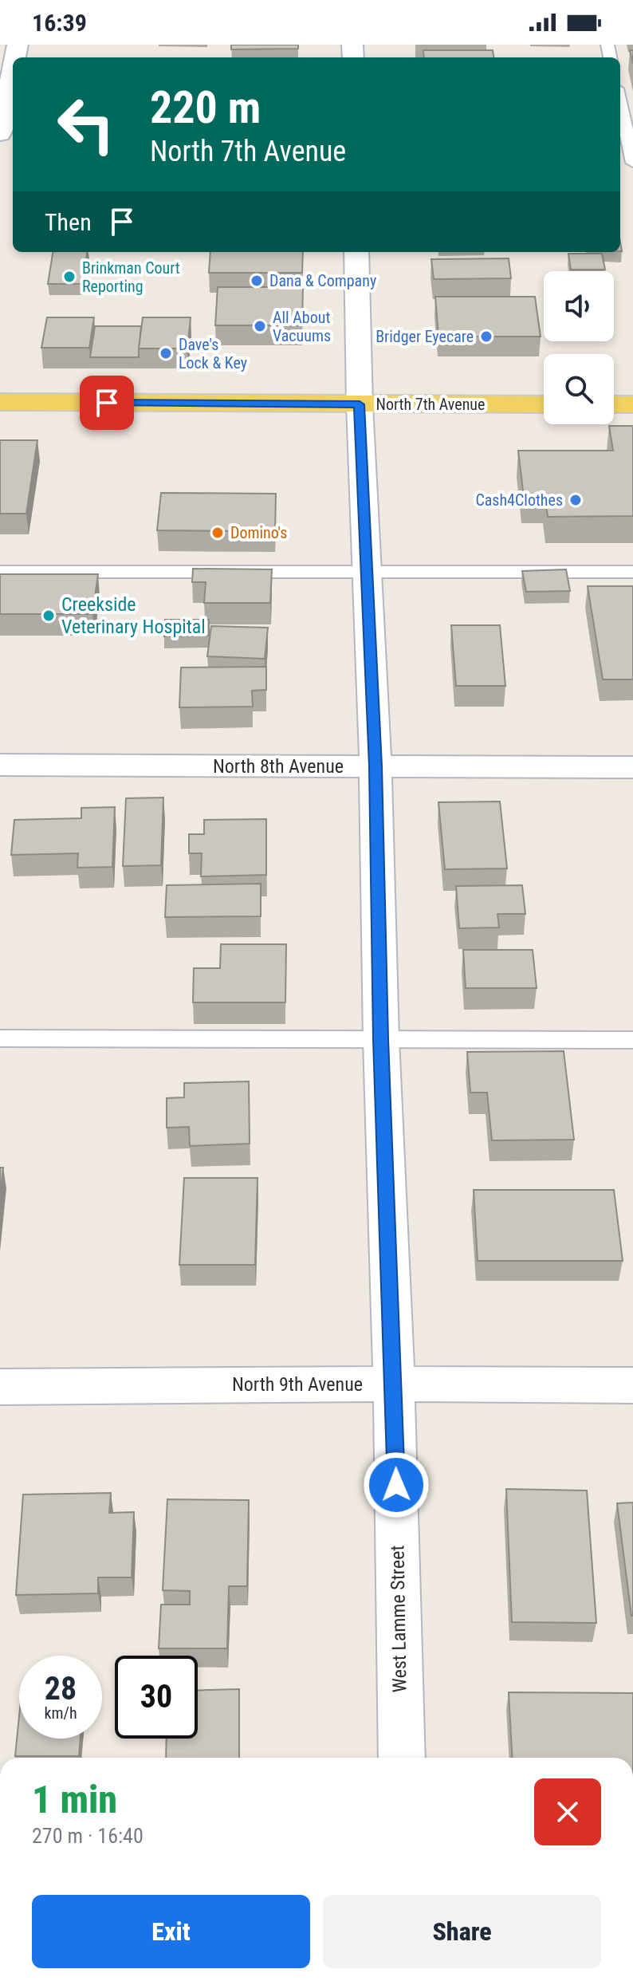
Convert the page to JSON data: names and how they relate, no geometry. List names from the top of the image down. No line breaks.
{"streets":{"main road":["North 7th Avenue"],"street":["North 8th Avenue","North 9th Avenue","West Lamme Street"]},"crossings":[["North 7th Avenue","West Lamme Street"],["North 8th Avenue","West Lamme Street"],["North 9th Avenue","West Lamme Street"]],"places":["Brinkman Court Reporting","Dana & Company","All About Vacuums","Bridger Eyecare","Dave's Lock & Key","Cash4Clothes","Domino's","Creekside Veterinary Hospital"],"page":{"status":"16:39","turn":["220 m","North 7th Avenue"],"then":"Then","speed":"28 km/h","limit":"30","heading":["1 min","270 m · 16:40"],"buttons":["Exit","Share"]}}
